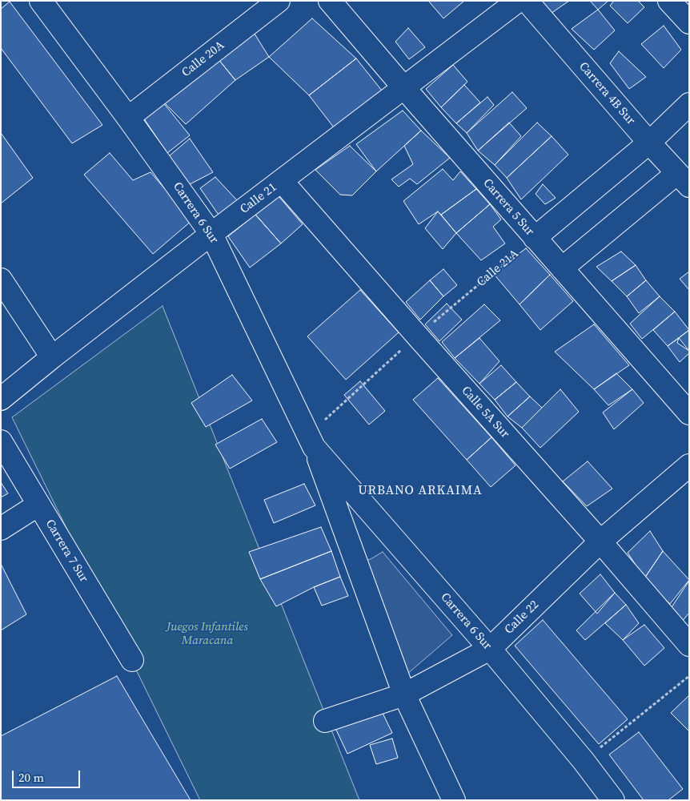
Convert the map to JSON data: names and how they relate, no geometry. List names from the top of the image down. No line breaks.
{"streets":{"street":["Calle 20A","Carrera 4B Sur","Calle 21","Carrera 5 Sur","Carrera 6 Sur","Calle 5A Sur","Carrera 7 Sur","Calle 22"],"path":["Calle 21A"]},"crossings":[["Calle 20A","Carrera 6 Sur"],["Calle 21","Carrera 5 Sur"],["Calle 21","Carrera 6 Sur"],["Calle 21","Calle 5A Sur"],["Carrera 5 Sur","Calle 21A"],["Carrera 6 Sur","Calle 21A"],["Carrera 6 Sur","Calle 22"],["Calle 21A","Calle 5A Sur"],["Calle 5A Sur","Calle 22"]],"districts":["URBANO ARKAIMA"],"parks":["Juegos Infantiles Maracana"],"scale_bar":"20 m"}
